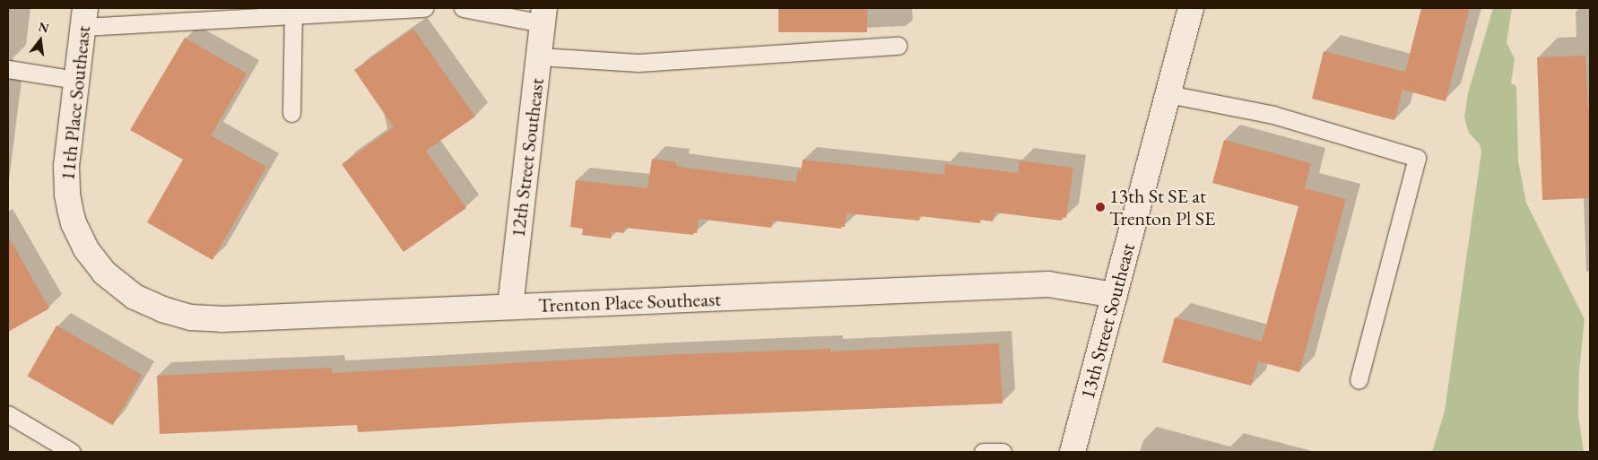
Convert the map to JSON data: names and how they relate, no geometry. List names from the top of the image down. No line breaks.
{"streets":{"street":["11th Place Southeast","12th Street Southeast","Trenton Place Southeast","13th Street Southeast"]},"crossings":[["11th Place Southeast","Trenton Place Southeast"],["12th Street Southeast","Trenton Place Southeast"],["Trenton Place Southeast","13th Street Southeast"]],"places":["13th St SE at Trenton Pl SE"],"north":"top"}
